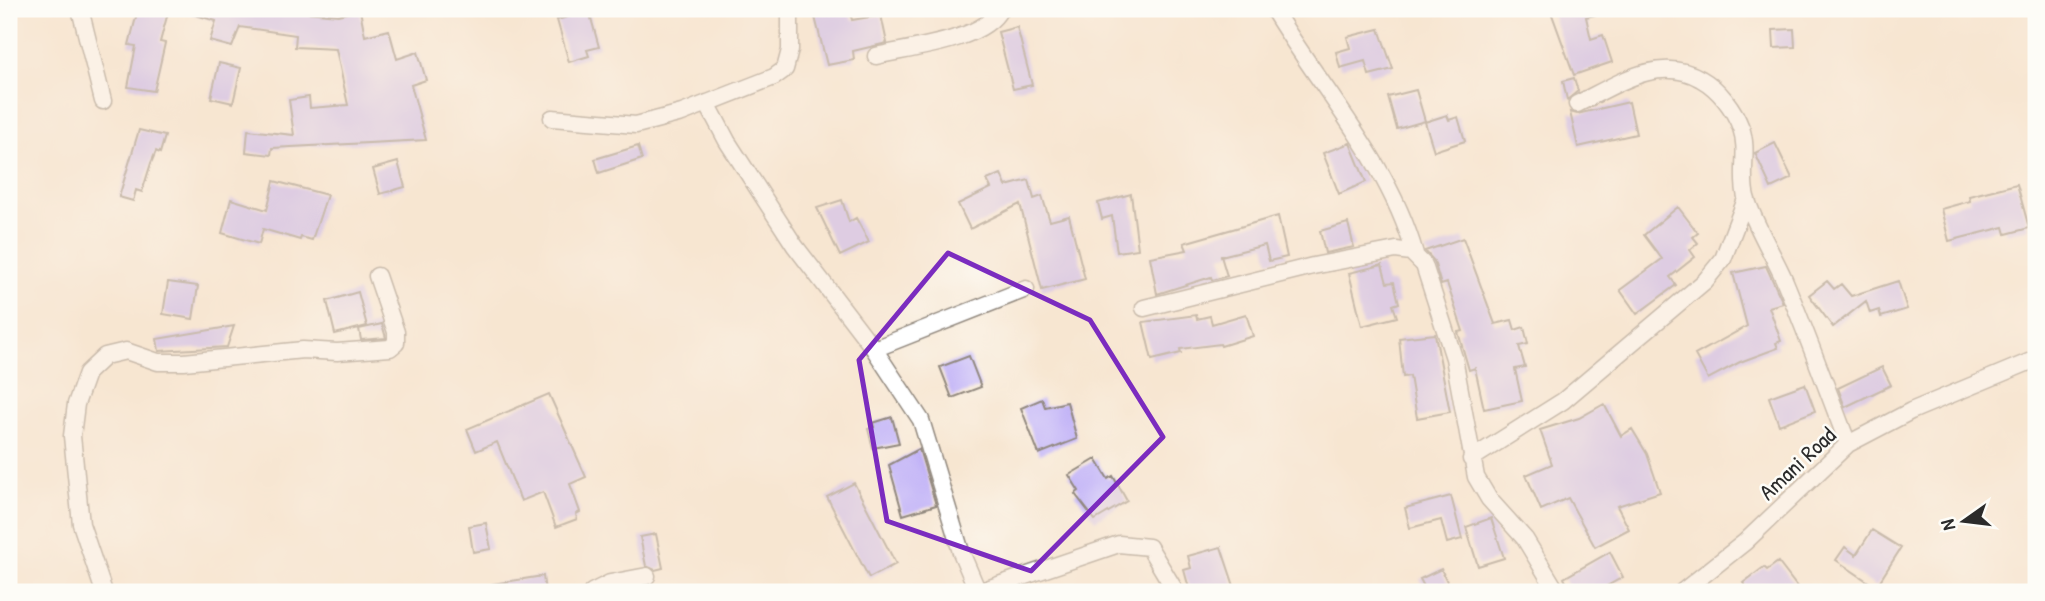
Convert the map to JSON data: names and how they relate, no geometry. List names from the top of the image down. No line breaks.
{"streets":{"street":["Amani Road"]},"north":"left"}
